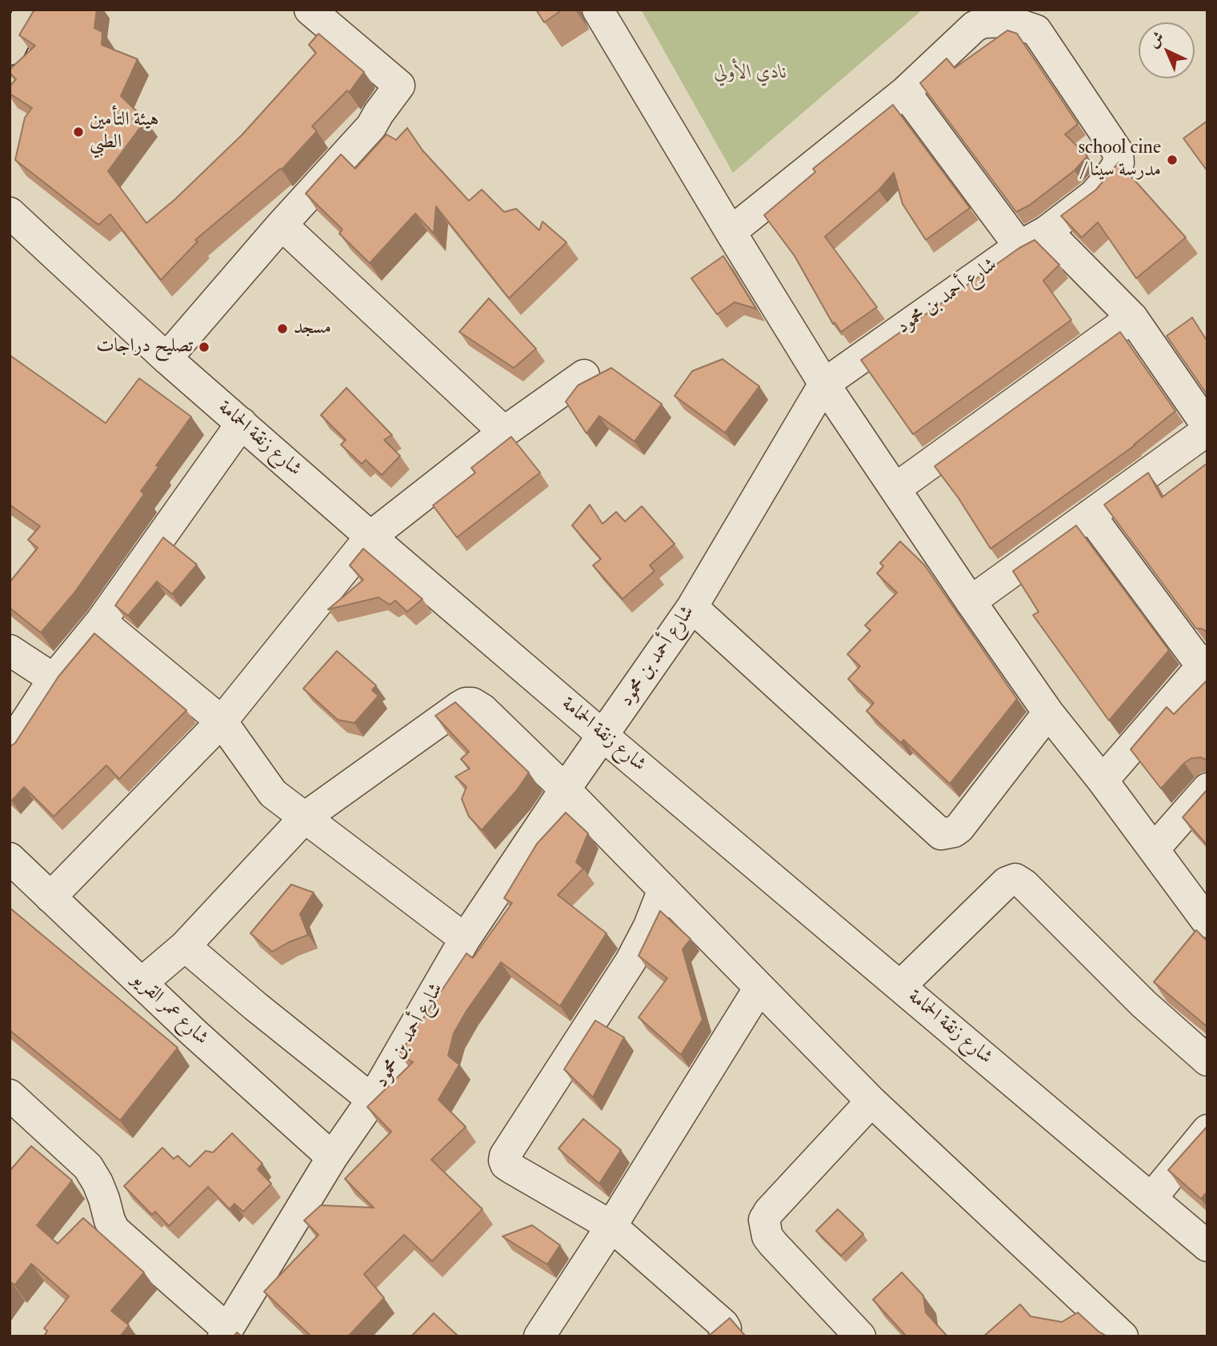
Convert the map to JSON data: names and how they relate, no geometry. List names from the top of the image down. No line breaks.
{"streets":{"street":["شارع أحمد بن محمود","شارع زنقة الحمامة","شارع عمر القريو"]},"crossings":[["شارع أحمد بن محمود","شارع زنقة الحمامة"],["شارع أحمد بن محمود","شارع عمر القريو"]],"parks":["نادي الأولي"],"places":["هيئة التأمين الطبي","school cine / مدرسة سينا","مسجد","تصليح دراجات"],"north":"top left"}
